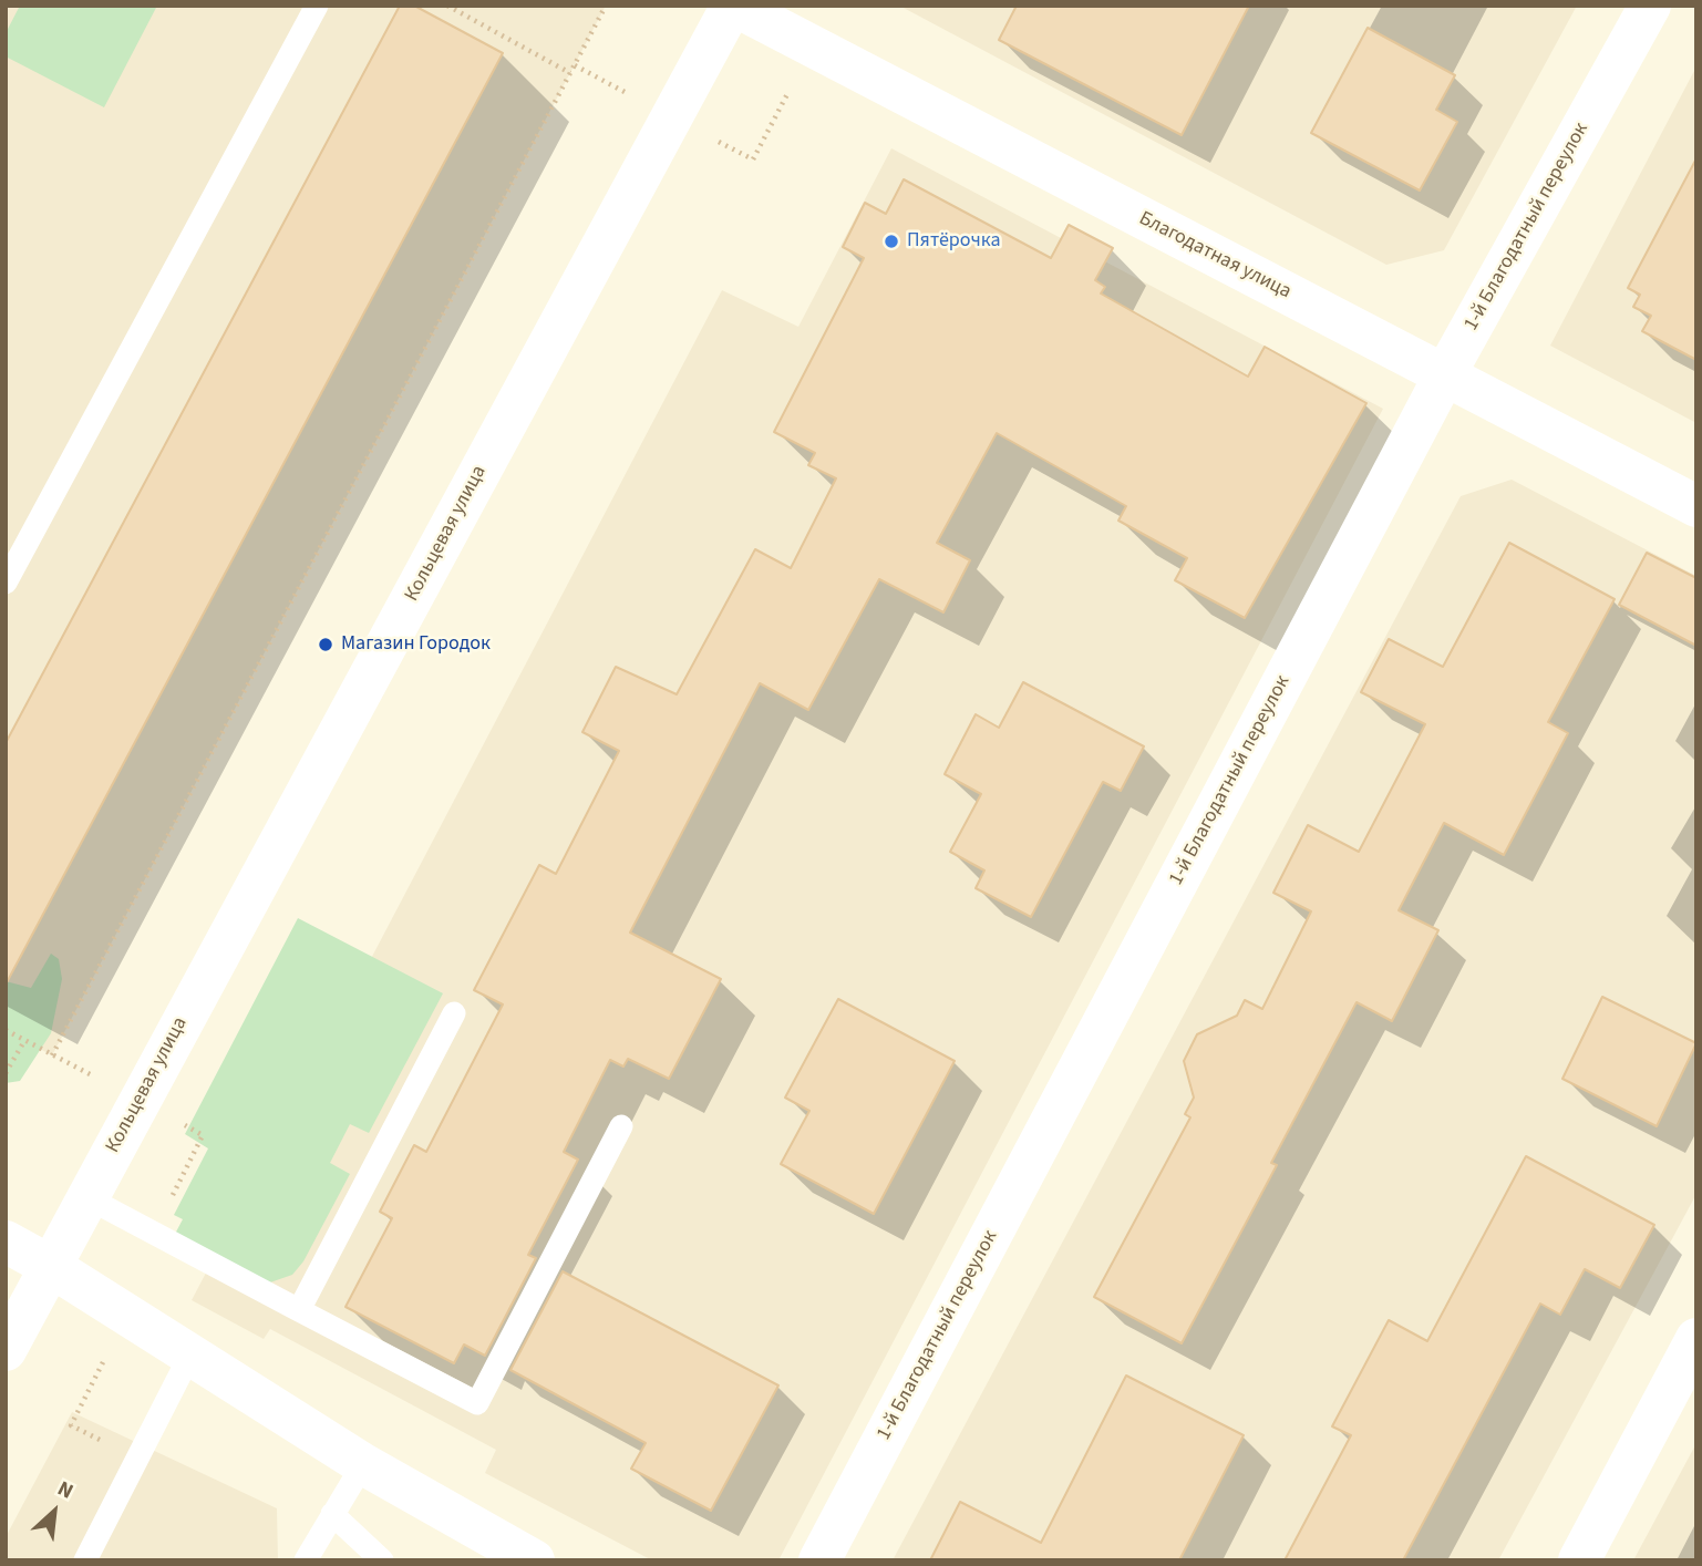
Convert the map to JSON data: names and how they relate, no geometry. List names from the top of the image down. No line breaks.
{"streets":{"street":["1-й Благодатный переулок","Благодатная улица","Кольцевая улица"]},"crossings":[["1-й Благодатный переулок","Благодатная улица"],["Благодатная улица","Кольцевая улица"]],"places":["Пятёрочка","Магазин Городок"],"north":"top right"}
